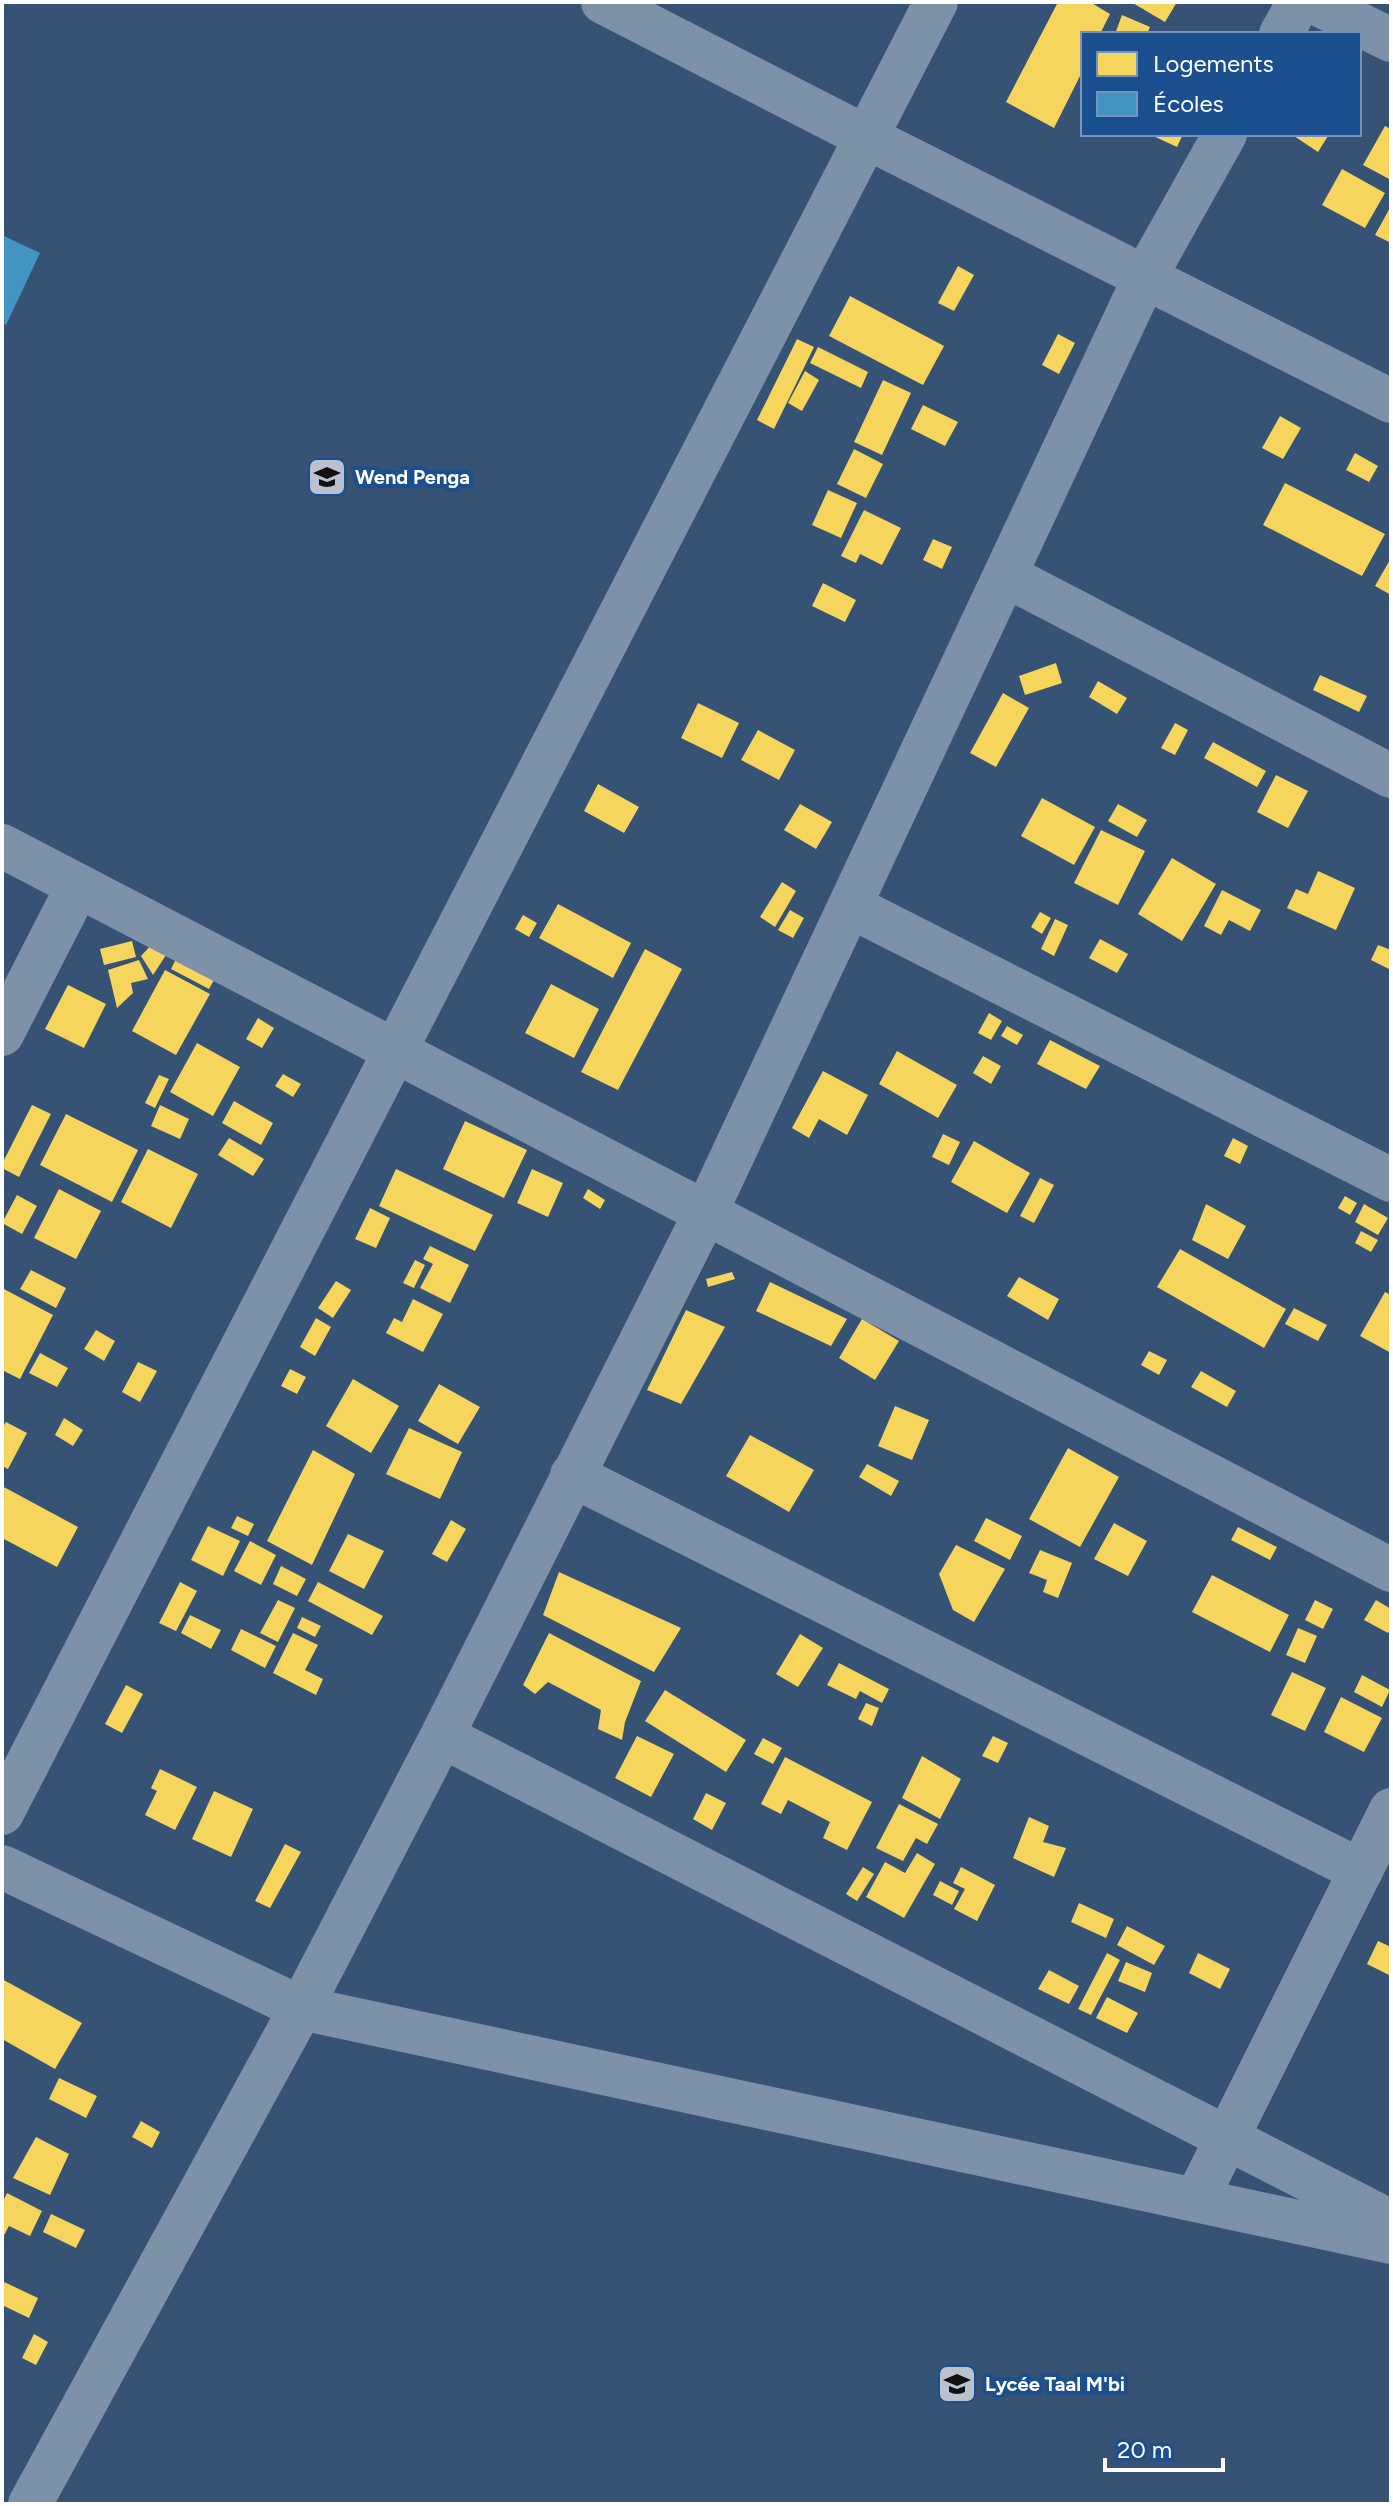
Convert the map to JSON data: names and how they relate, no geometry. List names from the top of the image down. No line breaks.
{"places":{"school or university":["Wend Penga","Lycée Taal M'bi"]},"legend":["Logements","Écoles"],"scale_bar":"20 m"}
